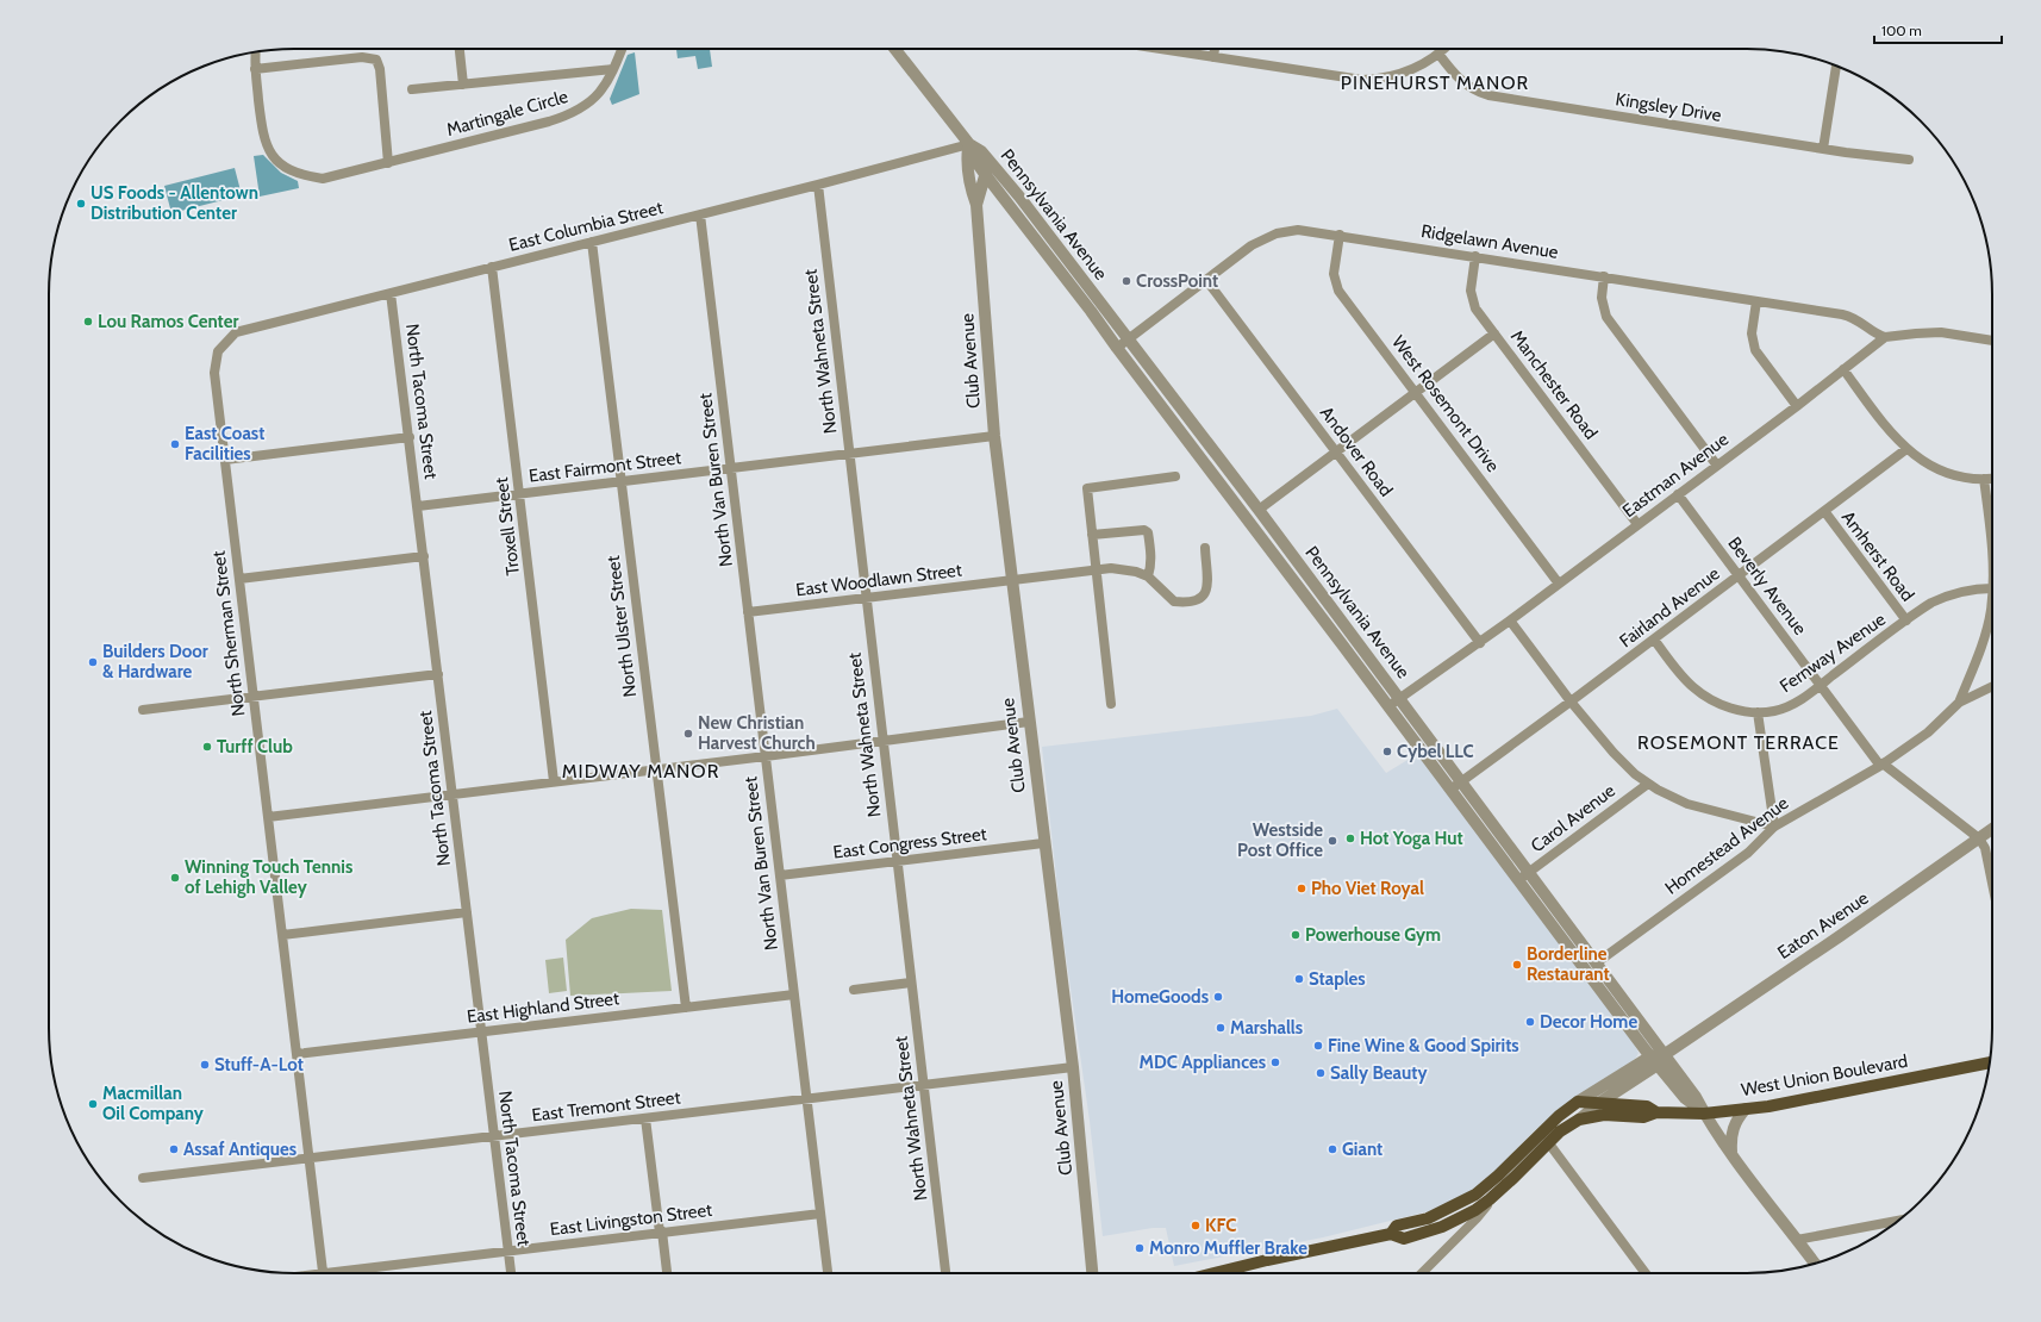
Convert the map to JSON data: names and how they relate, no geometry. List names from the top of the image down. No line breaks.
{"streets":{"main road":["West Union Boulevard"],"street":["Kingsley Drive","Martingale Circle","Pennsylvania Avenue","East Columbia Street","Ridgelawn Avenue","North Wahneta Street","Club Avenue","Manchester Road","North Tacoma Street","West Rosemont Drive","Andover Road","East Fairmont Street","Eastman Avenue","North Van Buren Street","Troxell Street","Amherst Road","East Woodlawn Street","Beverly Avenue","Fairland Avenue","North Ulster Street","North Sherman Street","Fernway Avenue","Carol Avenue","East Congress Street","Homestead Avenue","Eaton Avenue","East Highland Street","East Tremont Street","East Livingston Street"]},"crossings":[["Pennsylvania Avenue","East Columbia Street"],["Pennsylvania Avenue","Ridgelawn Avenue"],["Pennsylvania Avenue","Club Avenue"],["Pennsylvania Avenue","Eastman Avenue"],["Pennsylvania Avenue","Fairland Avenue"],["Pennsylvania Avenue","Carol Avenue"],["Pennsylvania Avenue","Homestead Avenue"],["Pennsylvania Avenue","Eaton Avenue"],["Pennsylvania Avenue","West Union Boulevard"],["East Columbia Street","North Wahneta Street"],["East Columbia Street","Club Avenue"],["East Columbia Street","North Tacoma Street"],["East Columbia Street","North Van Buren Street"],["East Columbia Street","Troxell Street"],["East Columbia Street","North Ulster Street"],["East Columbia Street","North Sherman Street"],["Ridgelawn Avenue","Manchester Road"],["Ridgelawn Avenue","West Rosemont Drive"],["Ridgelawn Avenue","Andover Road"],["Ridgelawn Avenue","Eastman Avenue"],["North Wahneta Street","East Fairmont Street"],["North Wahneta Street","East Woodlawn Street"],["North Wahneta Street","East Congress Street"],["North Wahneta Street","East Tremont Street"],["Club Avenue","East Fairmont Street"],["Club Avenue","East Woodlawn Street"],["Club Avenue","East Congress Street"],["Club Avenue","East Tremont Street"],["Manchester Road","Eastman Avenue"],["North Tacoma Street","East Fairmont Street"],["North Tacoma Street","East Highland Street"],["North Tacoma Street","East Tremont Street"],["North Tacoma Street","East Livingston Street"],["West Rosemont Drive","Eastman Avenue"],["Andover Road","Eastman Avenue"],["East Fairmont Street","North Van Buren Street"],["East Fairmont Street","Troxell Street"],["East Fairmont Street","North Ulster Street"],["Eastman Avenue","Beverly Avenue"],["North Van Buren Street","East Woodlawn Street"],["North Van Buren Street","East Congress Street"],["North Van Buren Street","East Highland Street"],["North Van Buren Street","East Tremont Street"],["North Van Buren Street","East Livingston Street"],["Amherst Road","Fairland Avenue"],["Amherst Road","Fernway Avenue"],["Beverly Avenue","Fairland Avenue"],["Beverly Avenue","Fernway Avenue"],["Beverly Avenue","Homestead Avenue"],["Beverly Avenue","Eaton Avenue"],["Fairland Avenue","Fernway Avenue"],["North Ulster Street","East Highland Street"],["North Sherman Street","East Highland Street"],["North Sherman Street","East Tremont Street"],["Eaton Avenue","West Union Boulevard"]],"districts":["PINEHURST MANOR","ROSEMONT TERRACE","MIDWAY MANOR"],"places":["US Foods - Allentown Distribution Center","CrossPoint","Lou Ramos Center","East Coast Facilities","Builders Door & Hardware","New Christian Harvest Church","Turff Club","Cybel LLC","Hot Yoga Hut","Westside Post Office","Winning Touch Tennis of Lehigh Valley","Pho Viet Royal","Powerhouse Gym","Borderline Restaurant","Staples","HomeGoods","Decor Home","Marshalls","Fine Wine & Good Spirits","MDC Appliances","Stuff-A-Lot","Sally Beauty","Macmillan Oil Company","Assaf Antiques","Giant","KFC","Monro Muffler Brake"],"scale_bar":"100 m"}
